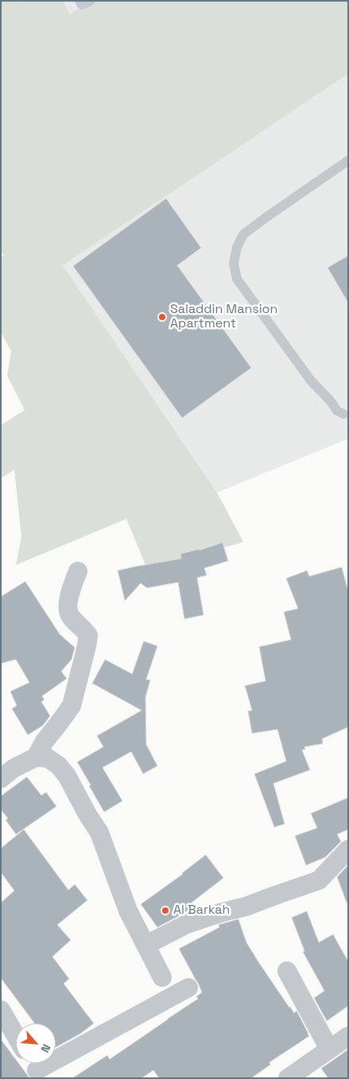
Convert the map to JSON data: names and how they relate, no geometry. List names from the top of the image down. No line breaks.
{"places":["Saladdin Mansion Apartment","Al Barkah"],"north":"bottom right"}
